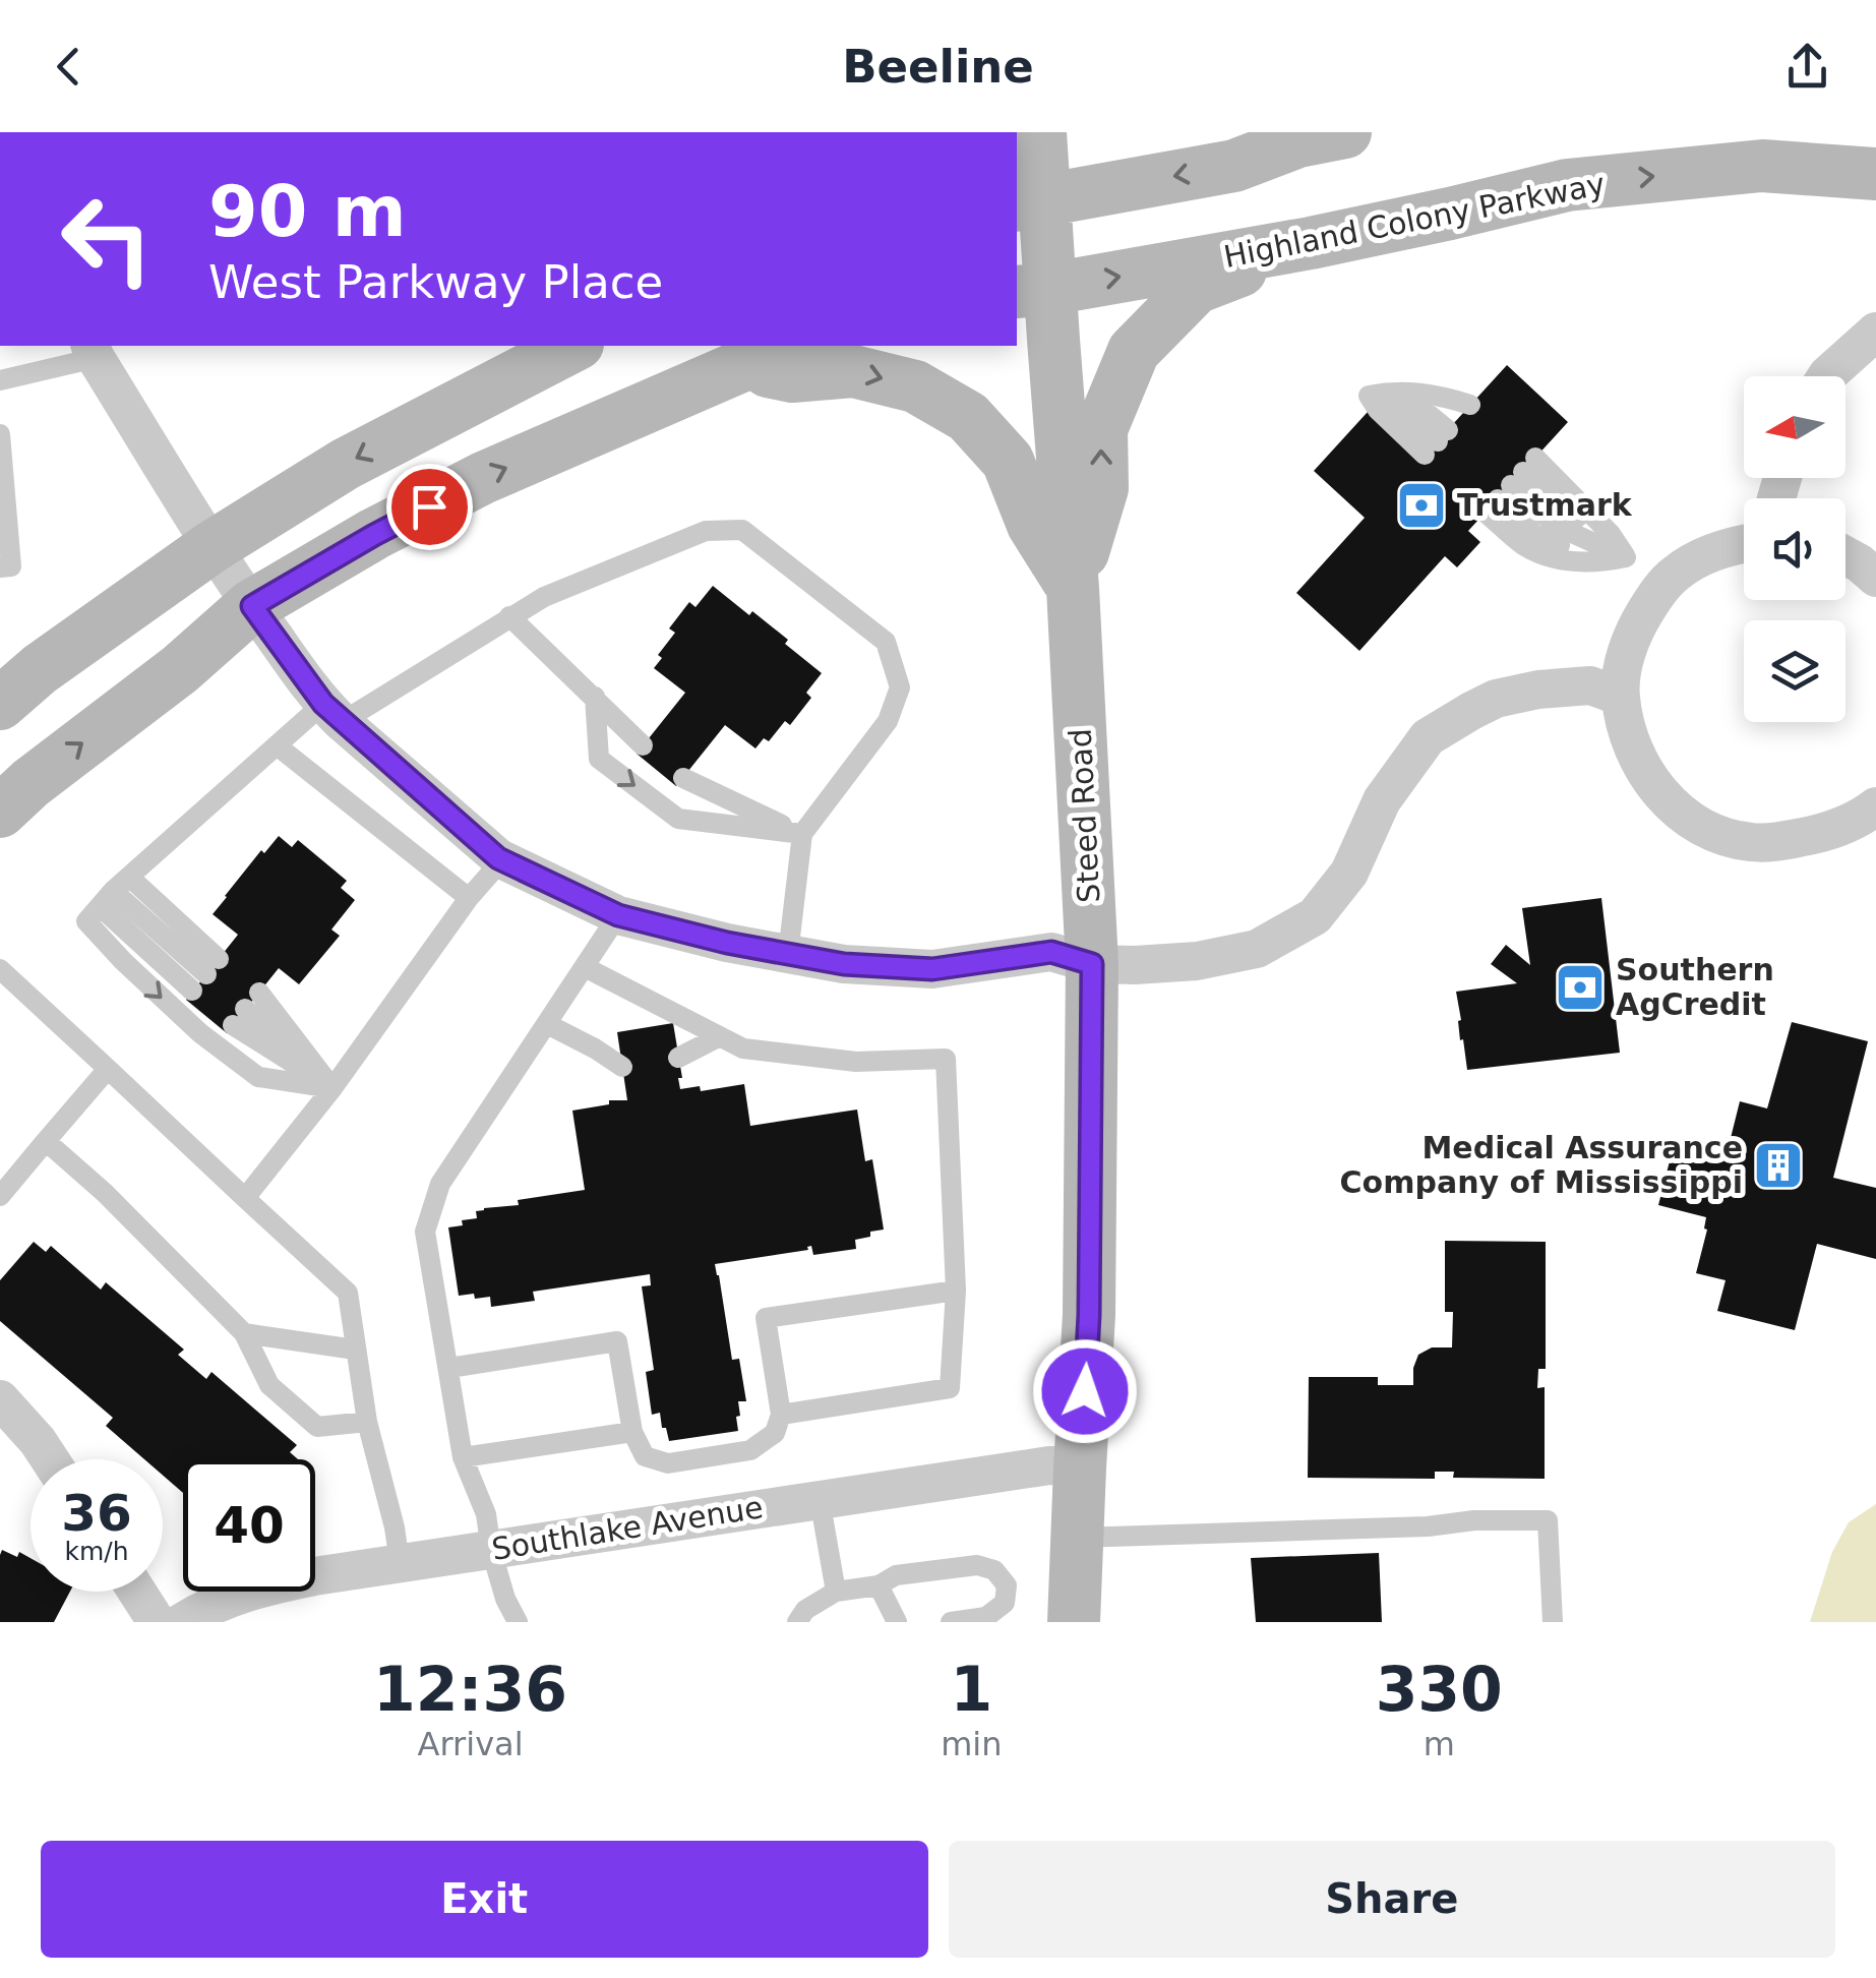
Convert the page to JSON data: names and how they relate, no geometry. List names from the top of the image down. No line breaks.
{"streets":{"street":["Highland Colony Parkway","Steed Road","Southlake Avenue"]},"crossings":[["Highland Colony Parkway","Steed Road"],["Steed Road","Southlake Avenue"]],"places":{"bank":["Trustmark","Southern AgCredit"],"building":["Medical Assurance Company of Mississippi"]},"north":"left","page":{"header":"Beeline","turn":["90 m","West Parkway Place"],"speed":"36 km/h","limit":"40","eta":["12:36","Arrival","1","min","330","m"],"buttons":["Exit","Share"]}}
